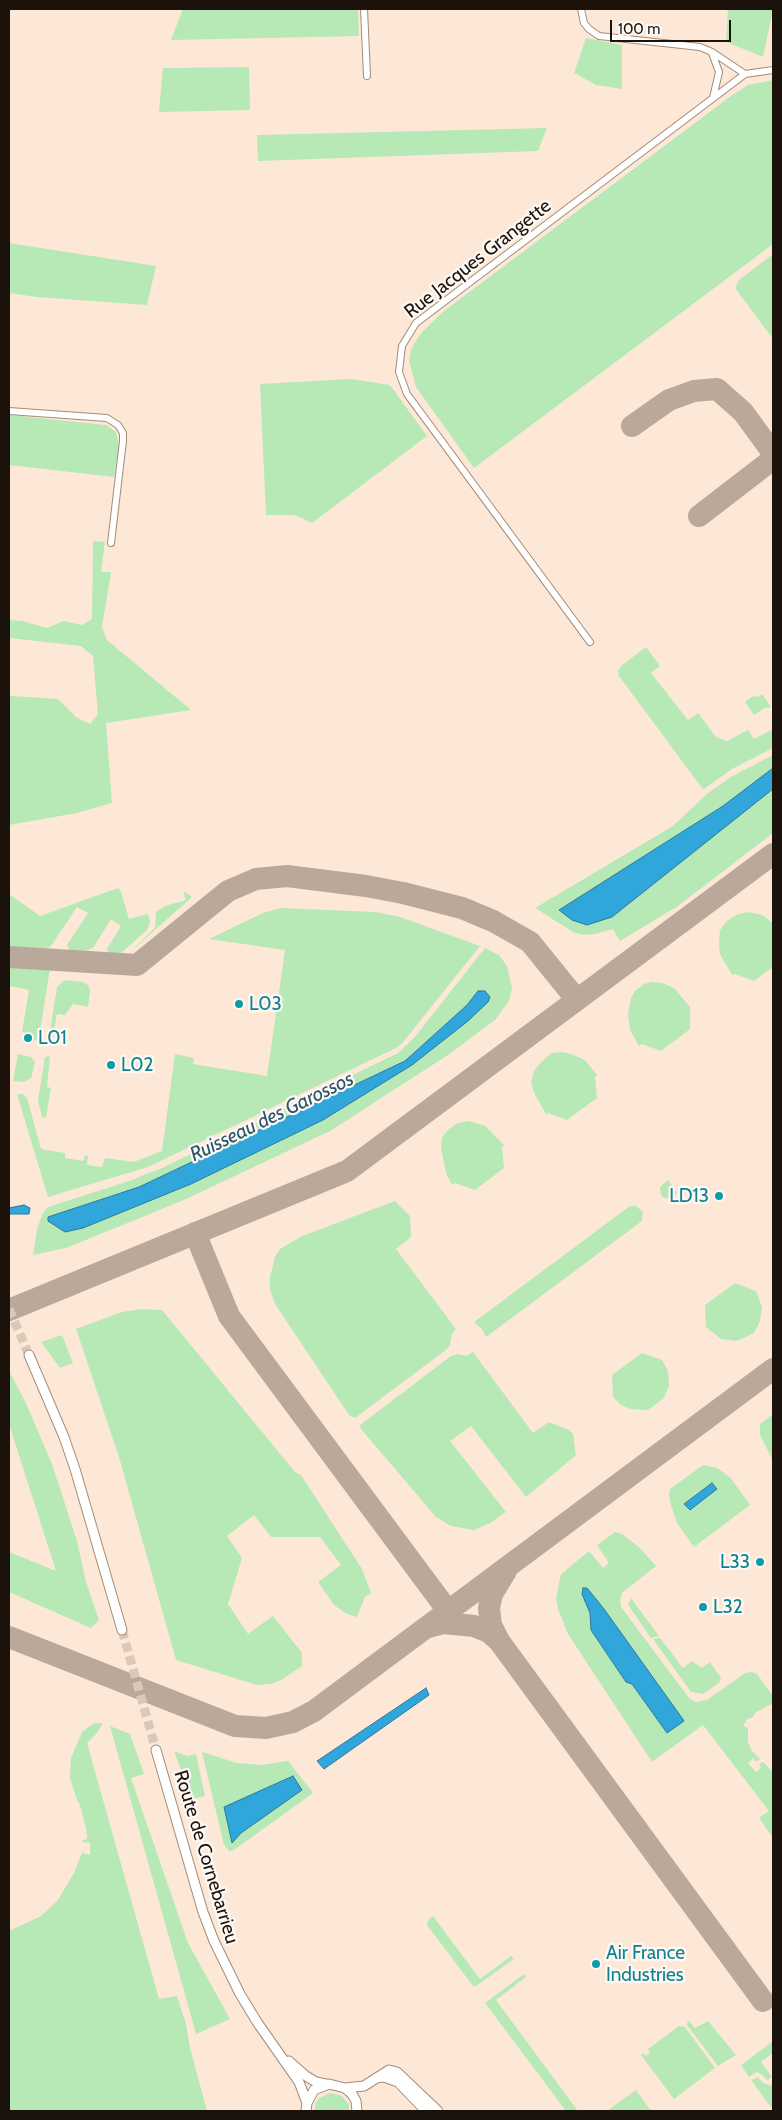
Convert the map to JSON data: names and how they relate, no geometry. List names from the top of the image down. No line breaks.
{"streets":{"main road":["Route de Cornebarrieu"],"street":["Rue Jacques Grangette"]},"water":["Ruisseau des Garossos"],"places":["L03","L01","L02","LD13","L33","L32","Air France Industries"],"scale_bar":"100 m"}
